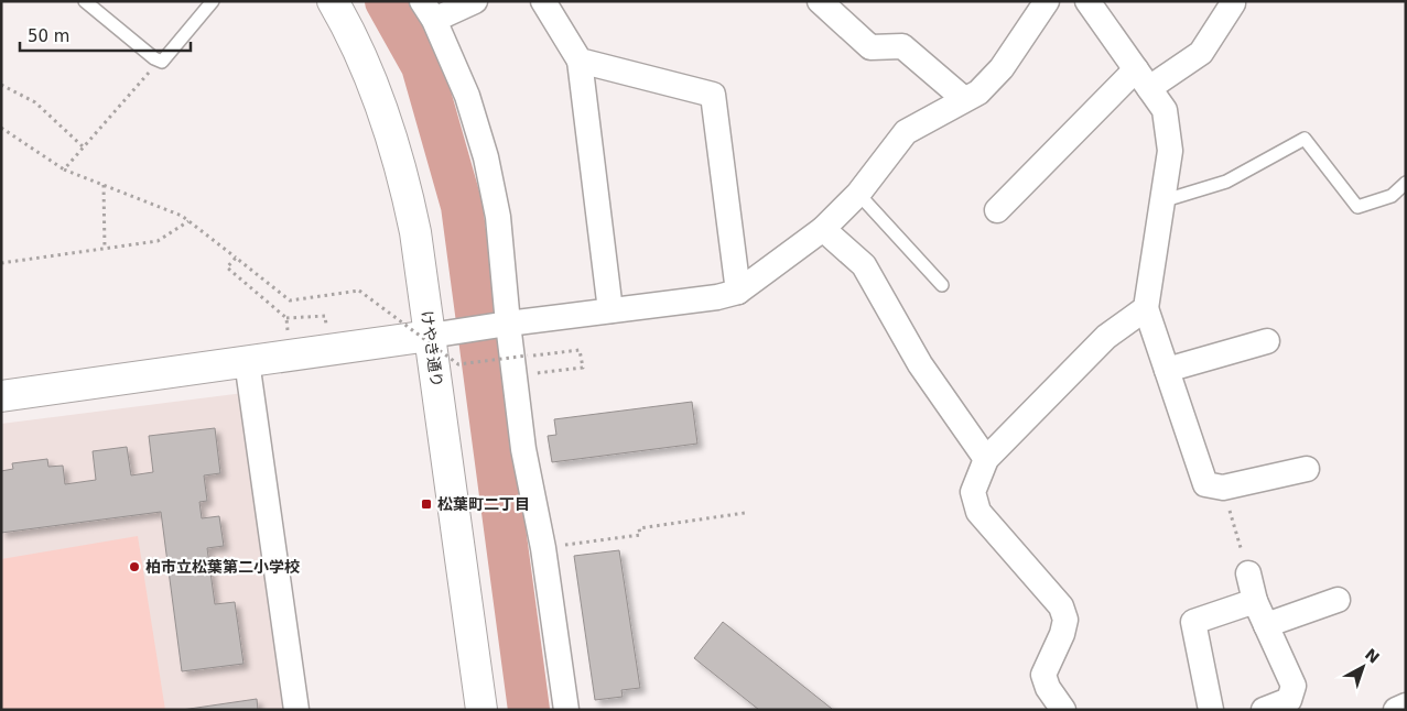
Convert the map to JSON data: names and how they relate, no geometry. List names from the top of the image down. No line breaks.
{"streets":{"street":["けやき通り"]},"places":{"transit":["松葉町二丁目"],"other":["柏市立松葉第二小学校"]},"scale_bar":"50 m","north":"top right"}
